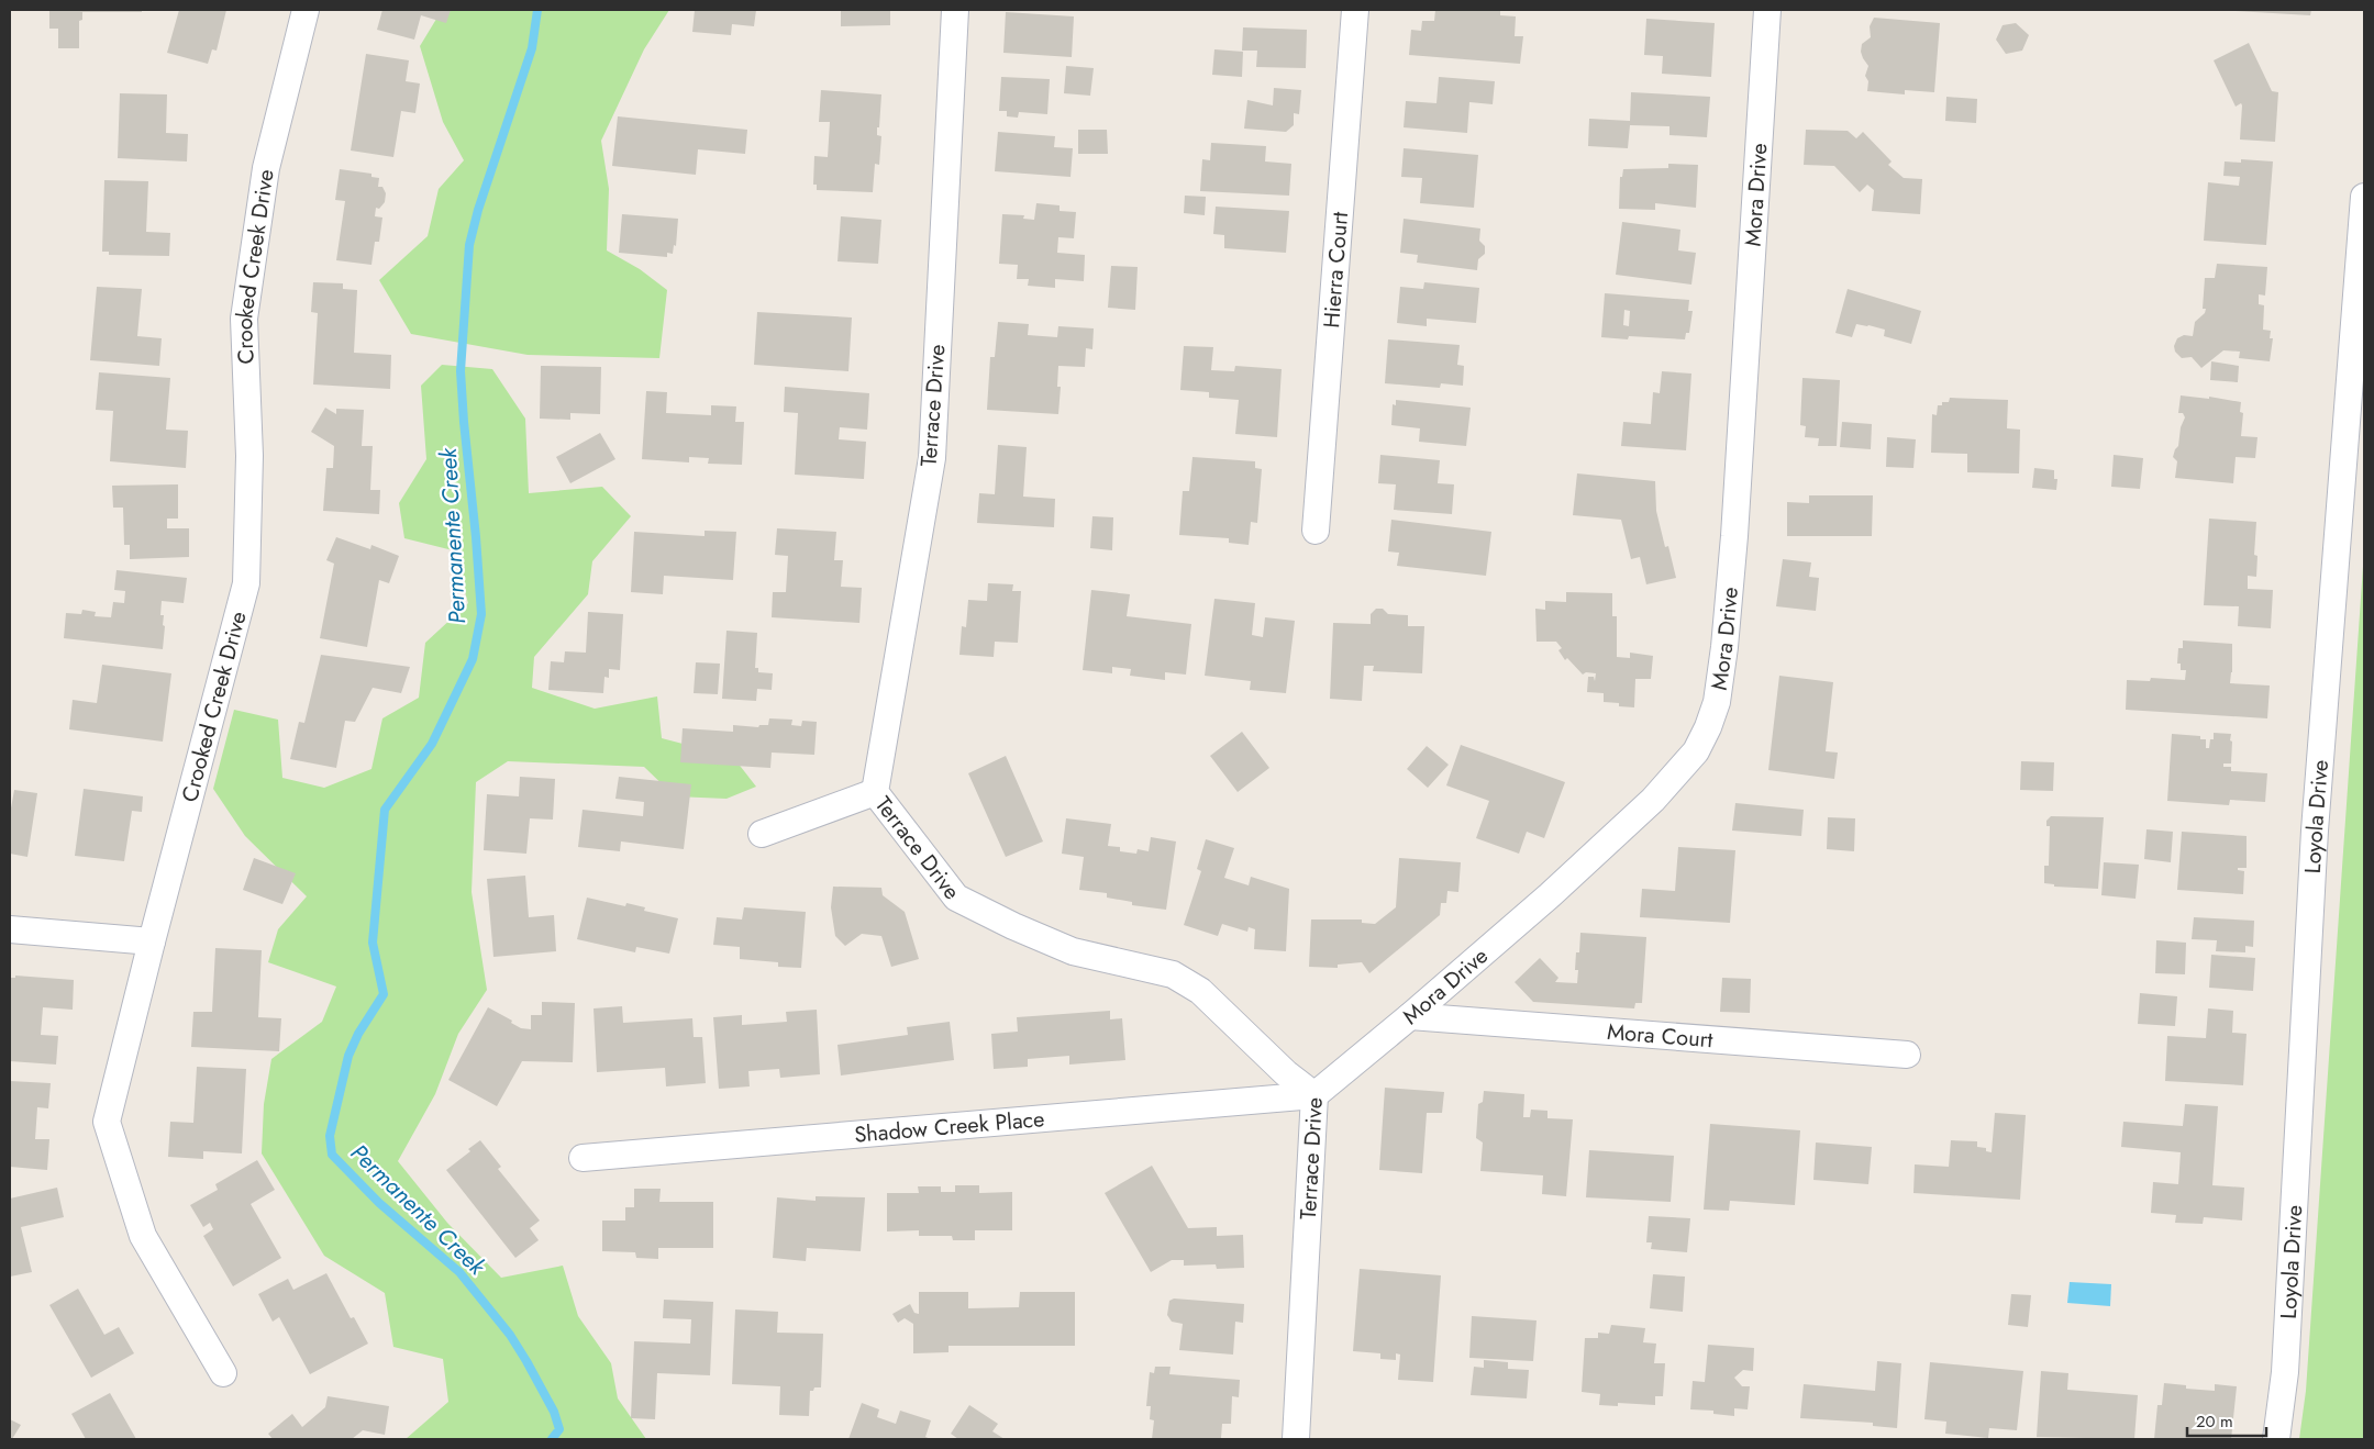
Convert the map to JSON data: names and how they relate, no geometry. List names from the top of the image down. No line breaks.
{"streets":{"street":["Mora Drive","Crooked Creek Drive","Hierra Court","Terrace Drive","Loyola Drive","Mora Court","Shadow Creek Place"]},"crossings":[["Mora Drive","Terrace Drive"],["Mora Drive","Mora Court"],["Mora Drive","Shadow Creek Place"],["Terrace Drive","Shadow Creek Place"]],"water":["Permanente Creek"],"scale_bar":"20 m"}
